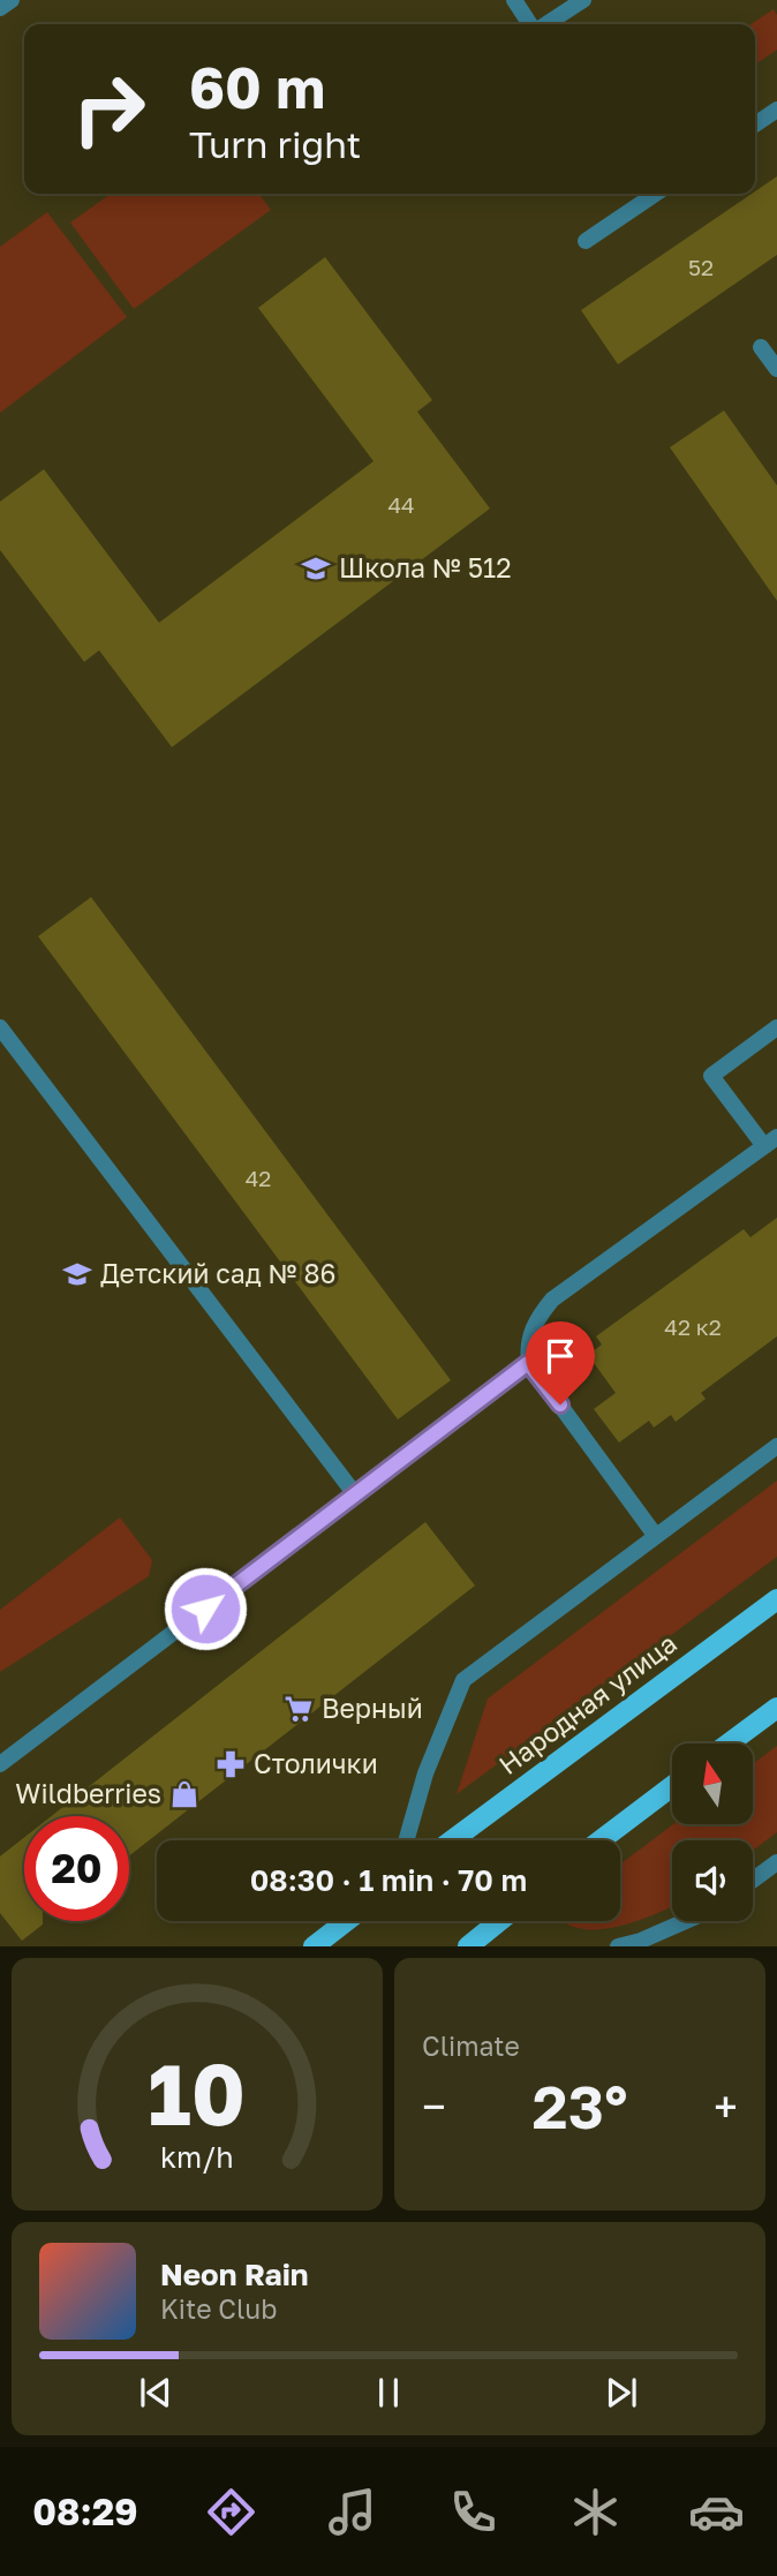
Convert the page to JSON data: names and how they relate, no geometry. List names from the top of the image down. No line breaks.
{"streets":{"main road":["Народная улица"]},"places":{"school or university":["Школа № 512","Детский сад № 86"],"supermarket":["Верный"],"pharmacy":["Столички"],"shop":["Wildberries"]},"house_numbers":["52","44","42","42 к2"],"north":"top","page":{"turn":["60 m","Turn right"],"limit":"20","trip":"08:30 · 1 min · 70 m","tile":"Climate","heat":["−","23°","+"],"song":["Neon Rain","Kite Club"],"tabs":"08:29","gauge":["10","km/h"]}}
